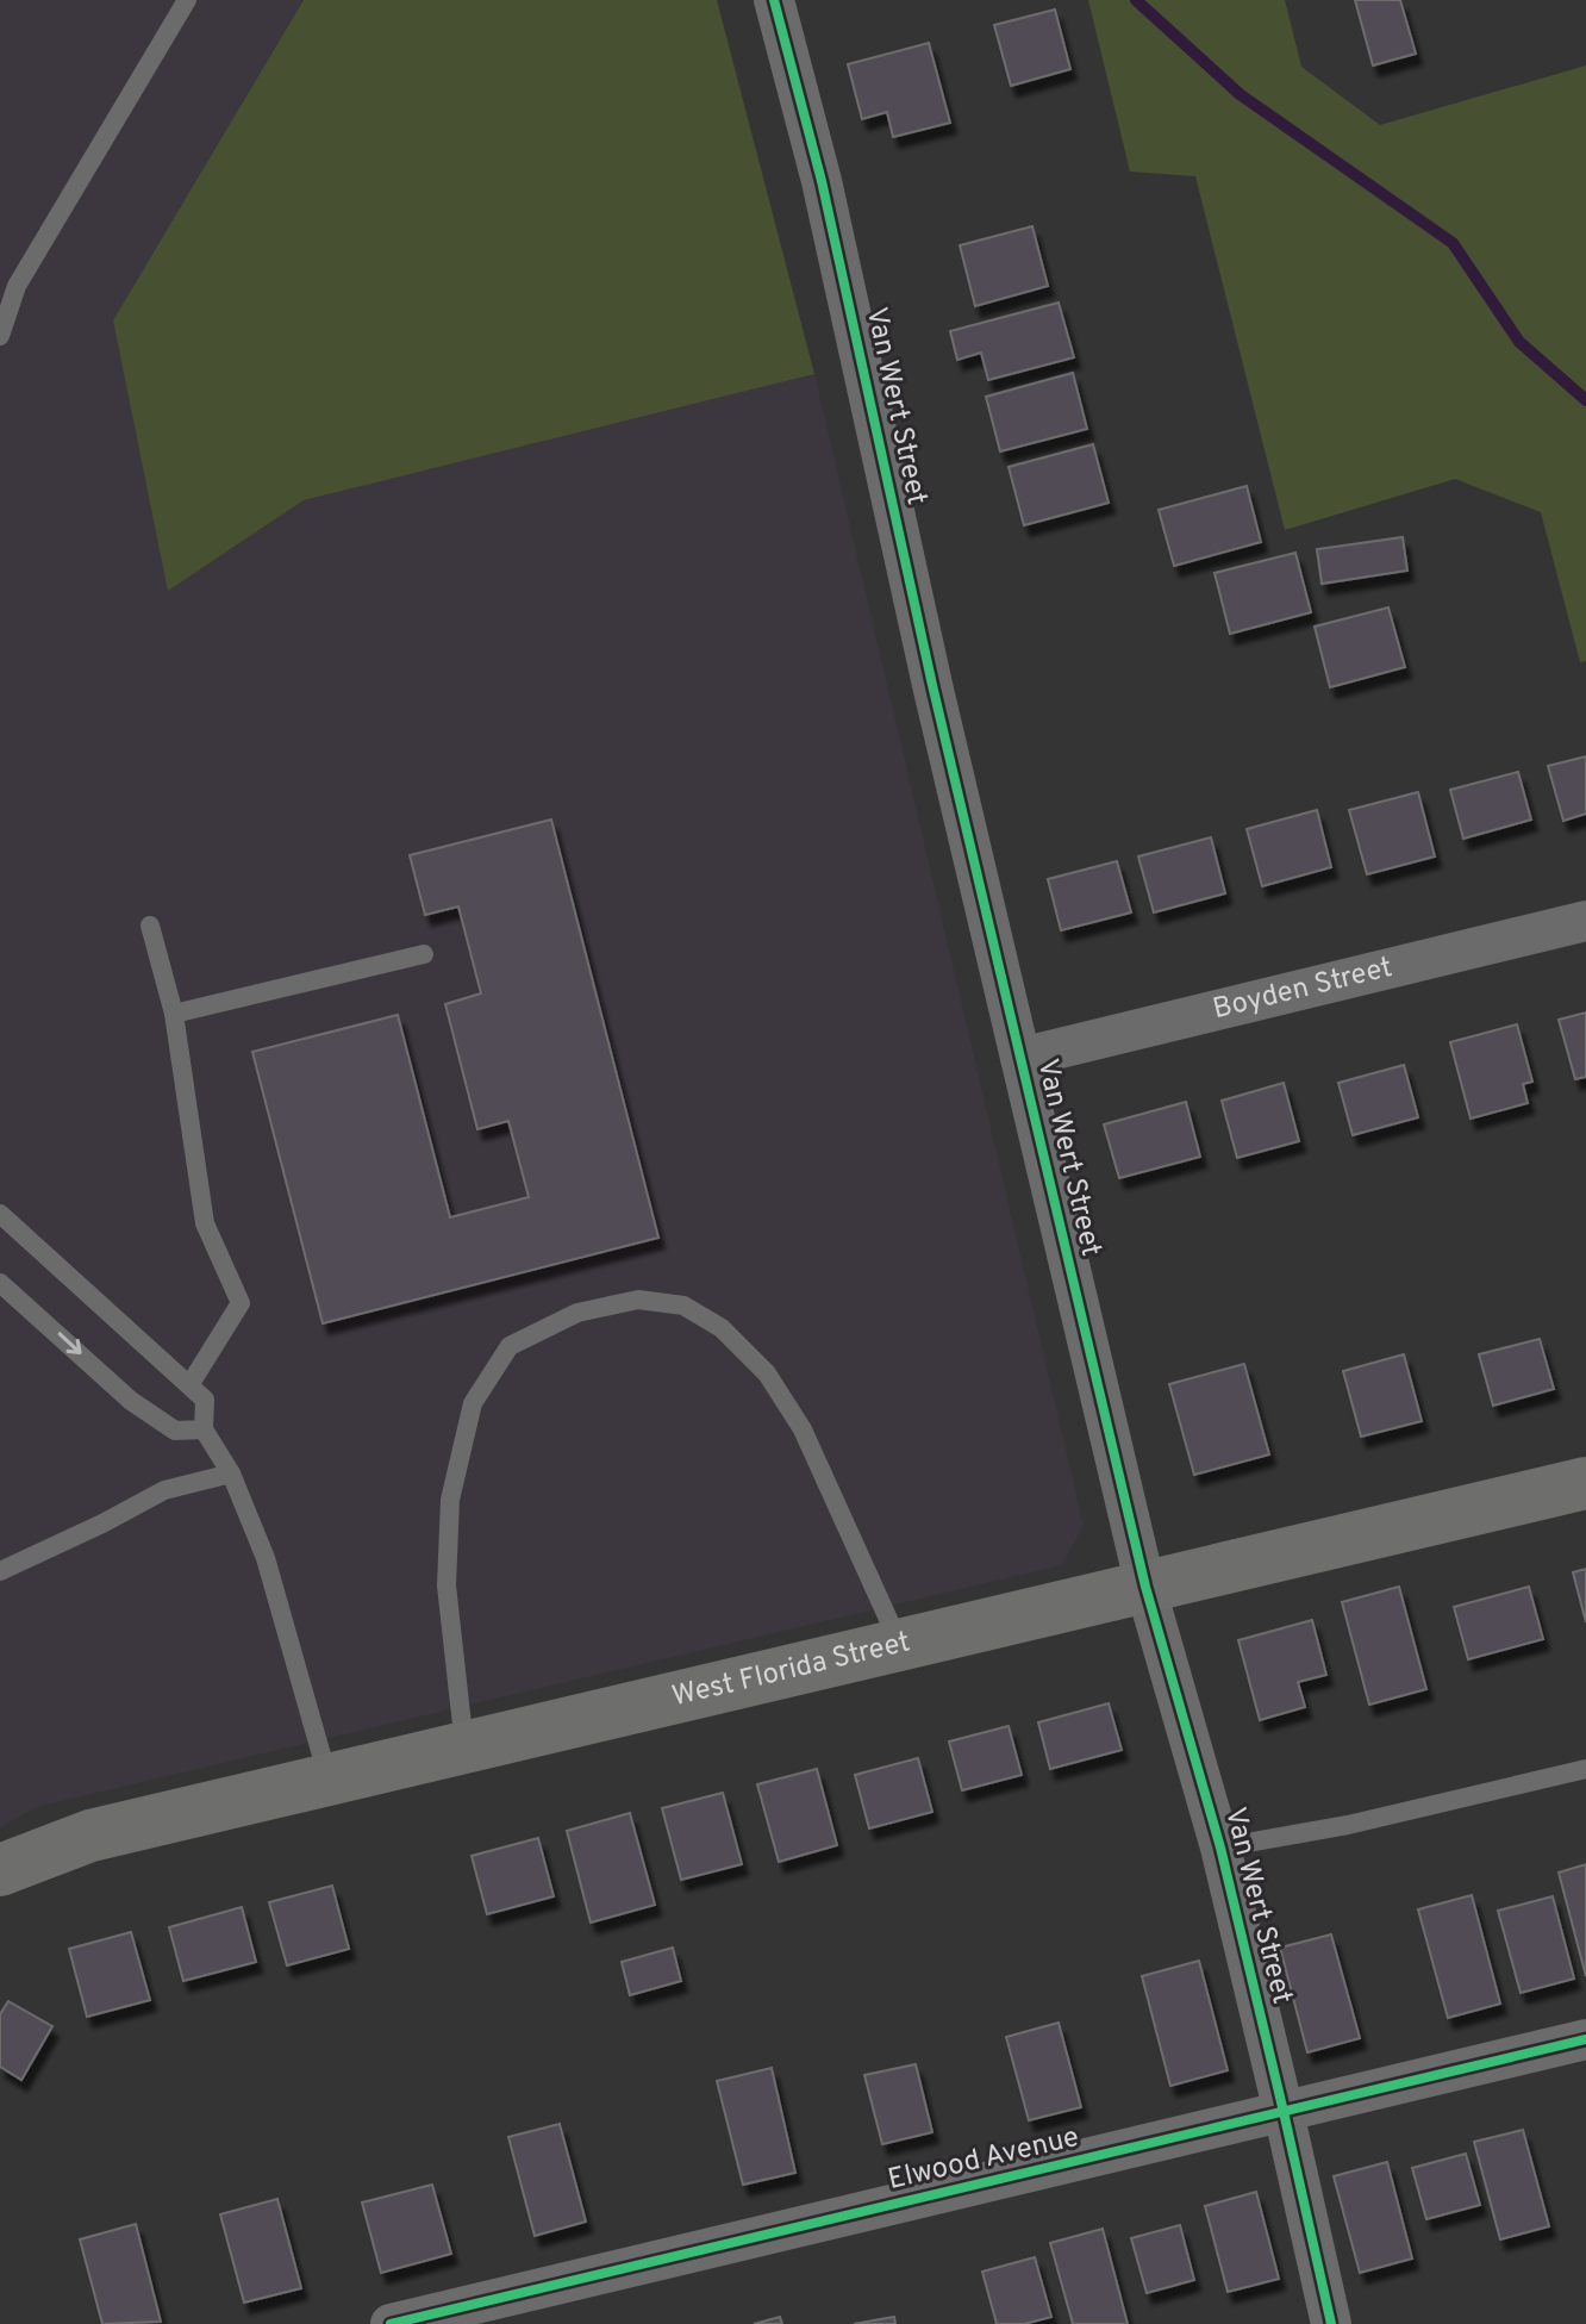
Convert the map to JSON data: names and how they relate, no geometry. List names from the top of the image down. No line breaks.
{"streets":{"main road":["West Florida Street"],"street":["Van Wert Street","Boyden Street","Elwood Avenue"]},"crossings":[["Van Wert Street","Boyden Street"],["Van Wert Street","West Florida Street"],["Van Wert Street","Elwood Avenue"]]}
